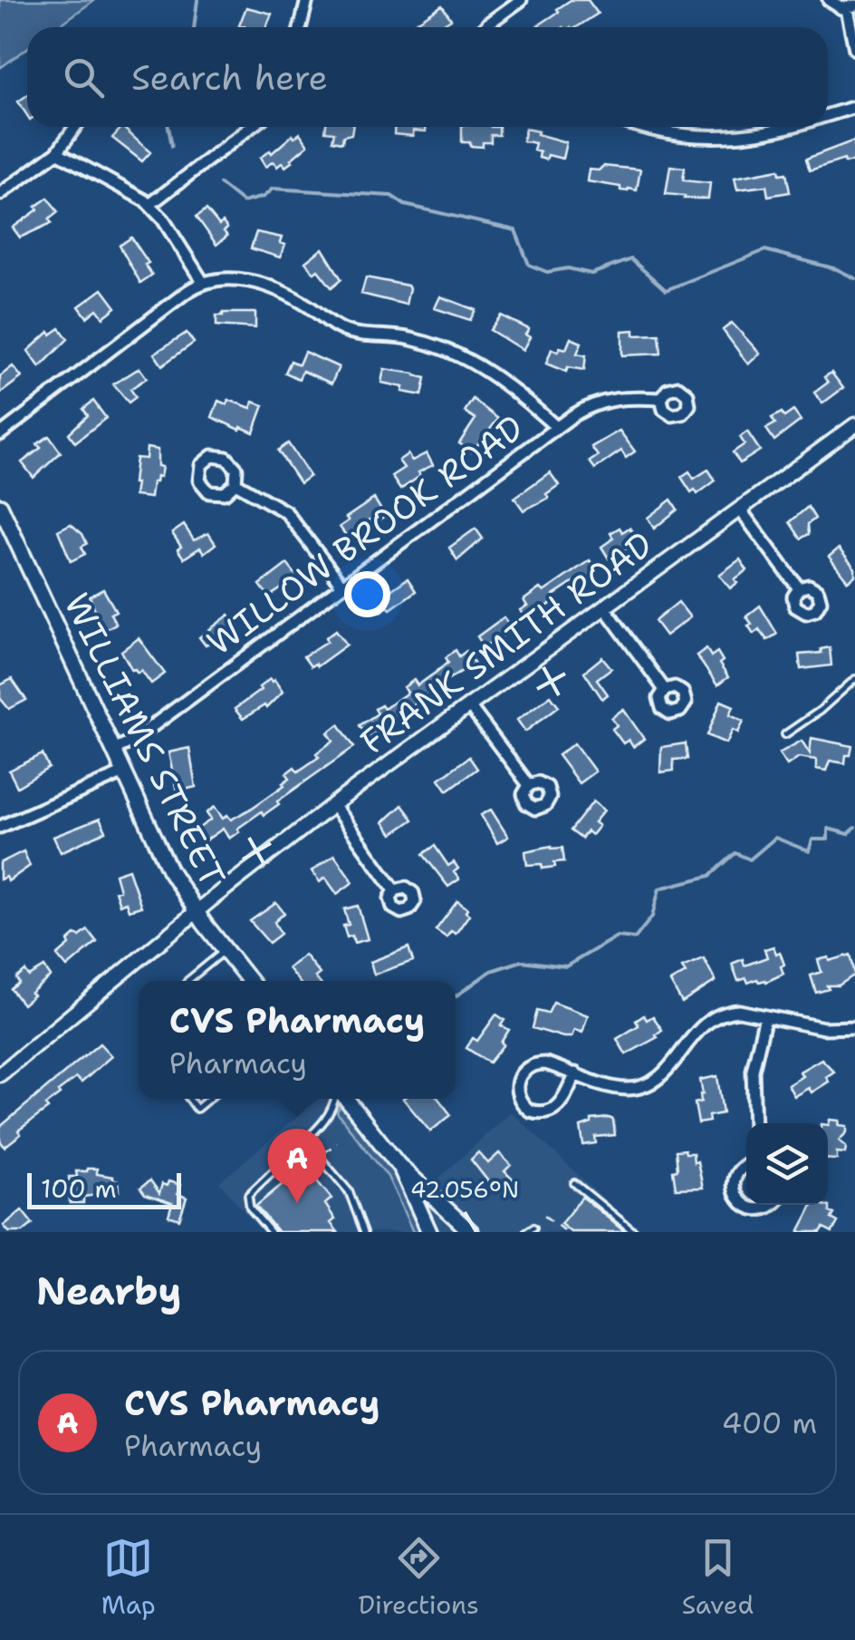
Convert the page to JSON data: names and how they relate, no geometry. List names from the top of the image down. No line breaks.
{"streets":{"main road":["WILLIAMS STREET"],"street":["WILLOW BROOK ROAD","FRANK SMITH ROAD"]},"crossings":[["WILLOW BROOK ROAD","WILLIAMS STREET"],["FRANK SMITH ROAD","WILLIAMS STREET"]],"scale_bar":"100 m","page":{"search":"Search here","popup":["CVS Pharmacy","Pharmacy"],"pins":"A","scale":"100 m","heading":"Nearby","list":[{"mark":"A","name":"CVS Pharmacy","note":"Pharmacy","value":"400 m"}],"nav":["Map","Directions","Saved"]},"coordinates":["42.056°N"]}
